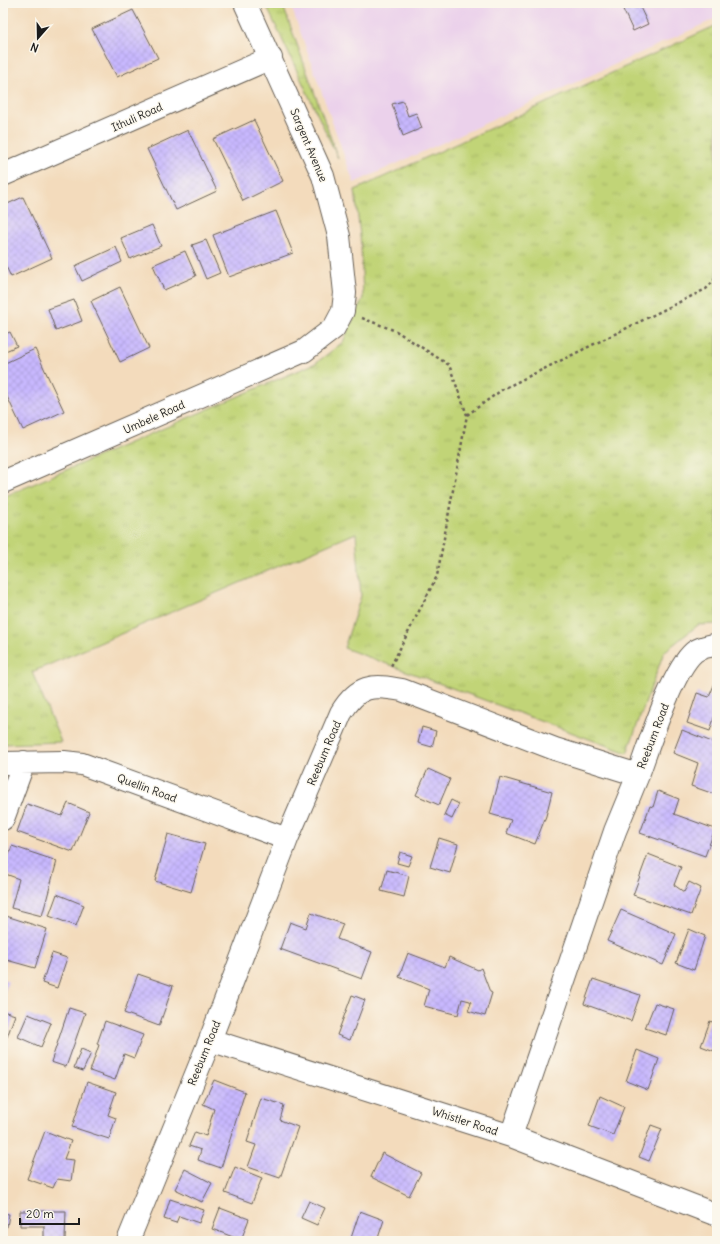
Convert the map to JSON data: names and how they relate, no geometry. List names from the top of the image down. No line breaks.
{"streets":{"street":["Ithuli Road","Sargent Avenue","Umbele Road","Reebum Road","Quellin Road","Whistler Road"]},"crossings":[["Ithuli Road","Sargent Avenue"],["Sargent Avenue","Umbele Road"],["Reebum Road","Quellin Road"],["Reebum Road","Whistler Road"]],"scale_bar":"20 m","north":"bottom"}
